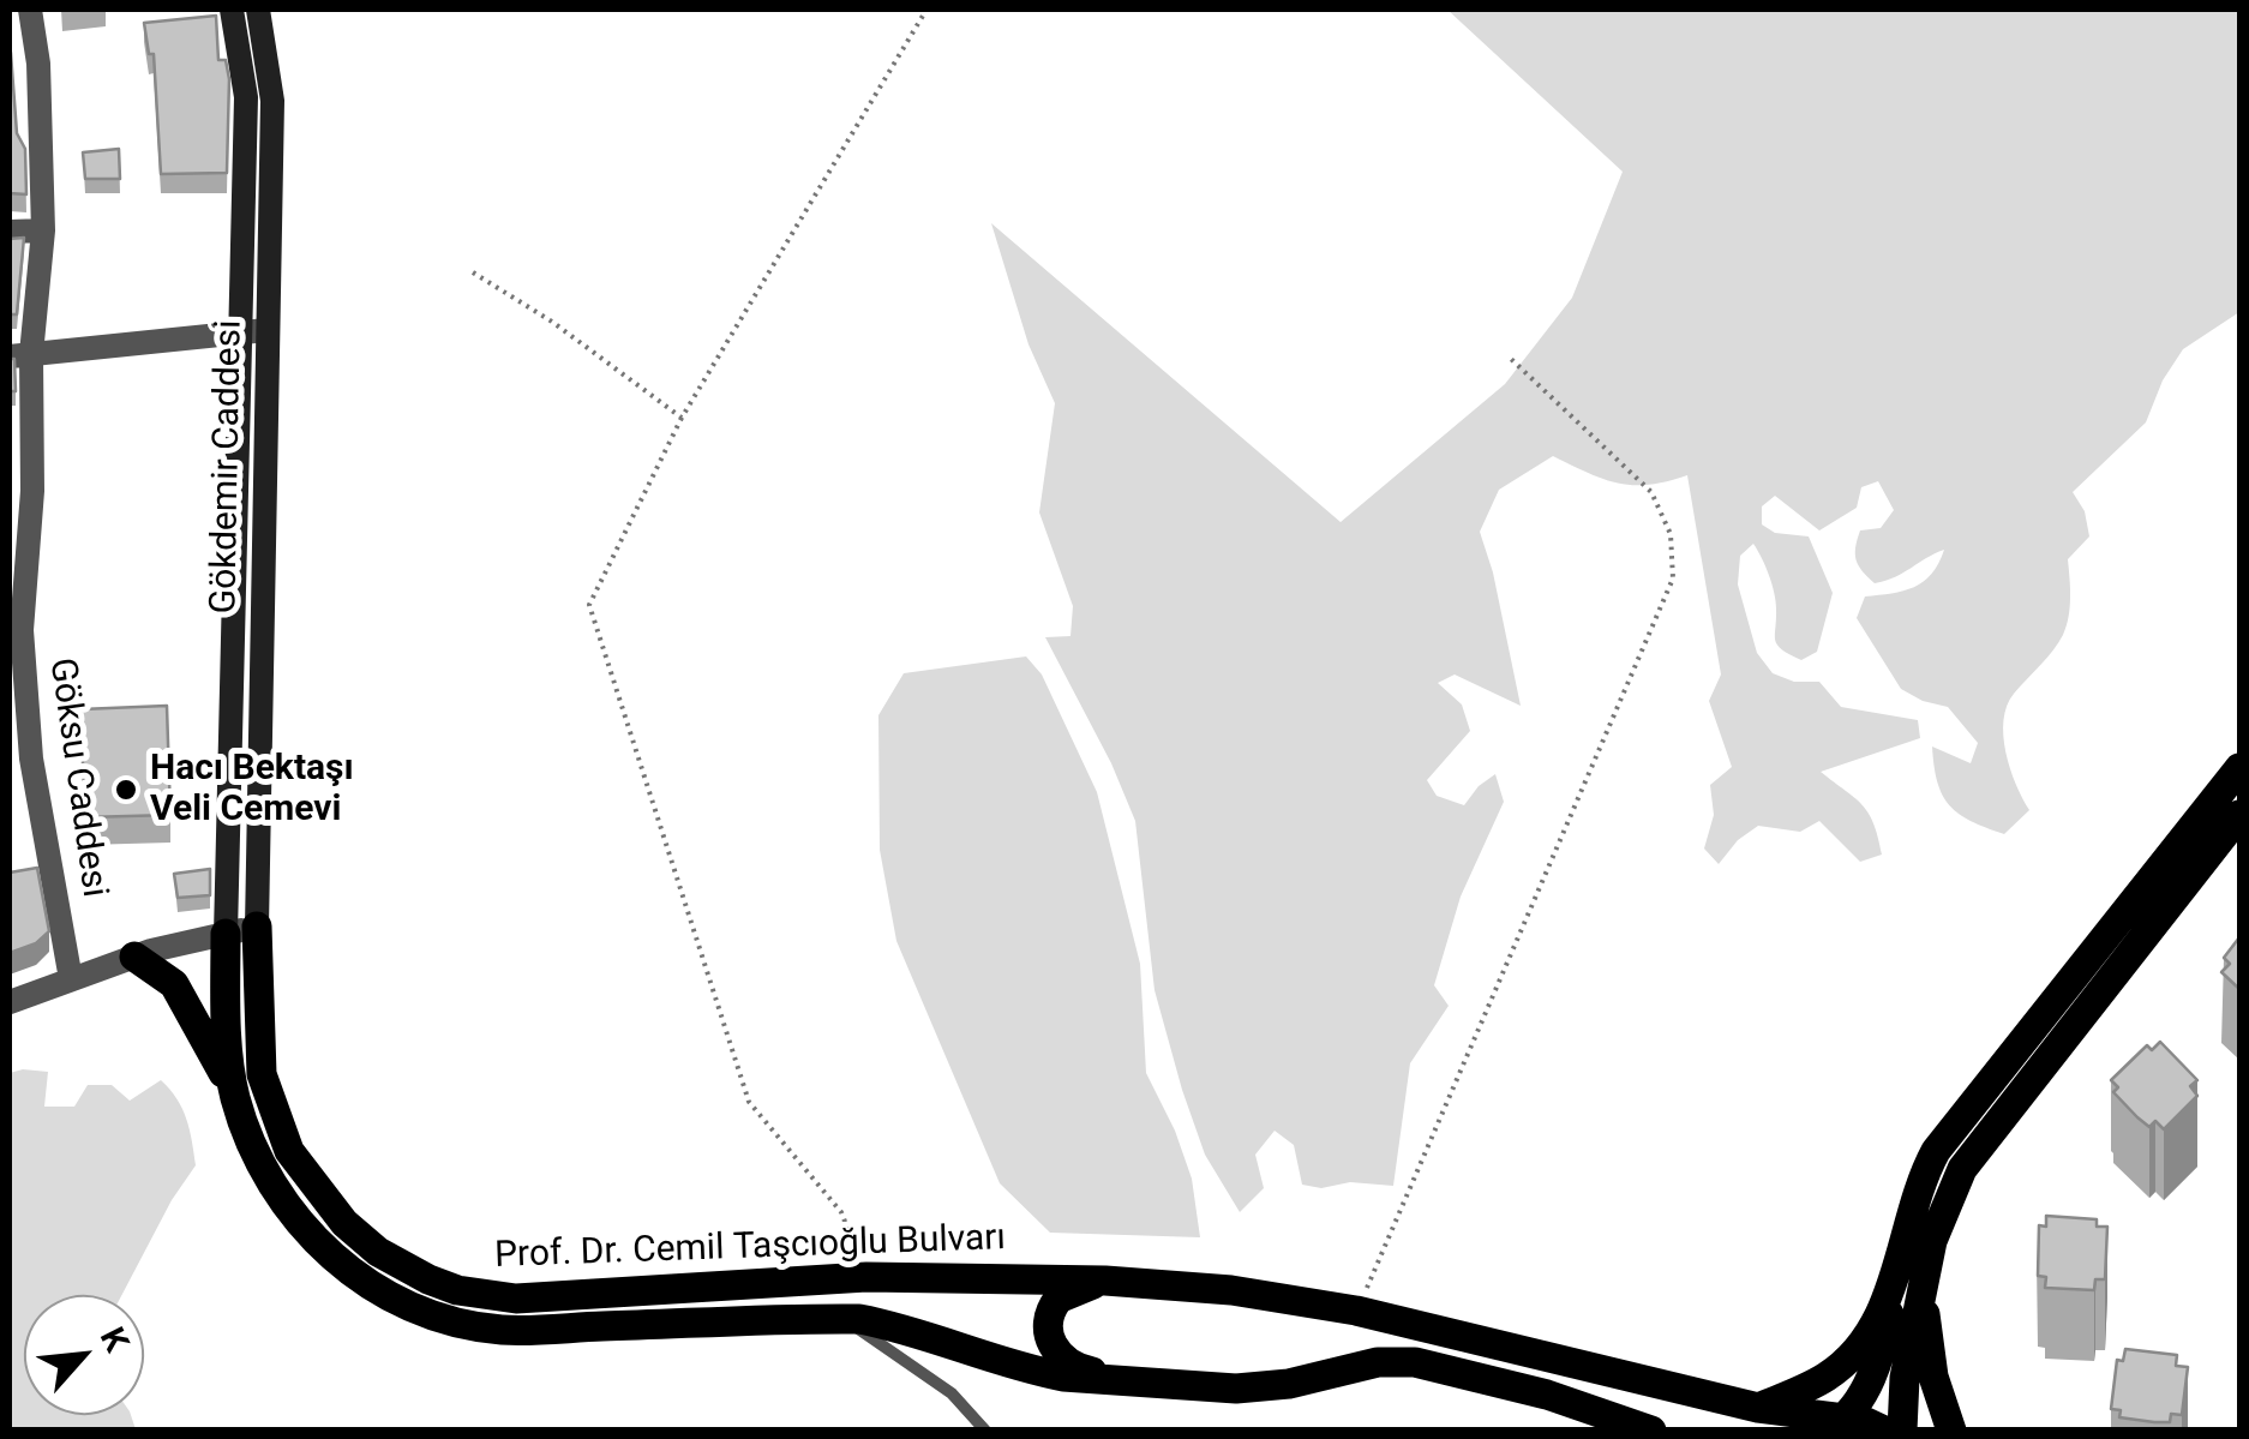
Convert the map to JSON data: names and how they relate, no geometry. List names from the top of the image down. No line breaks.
{"streets":{"main road":["Gökdemir Caddesi","Prof. Dr. Cemil Taşcıoğlu Bulvarı"],"street":["Göksu Caddesi"]},"crossings":[["Gökdemir Caddesi","Prof. Dr. Cemil Taşcıoğlu Bulvarı"]],"places":["Hacı Bektaşı Veli Cemevi"],"north":"top right"}
